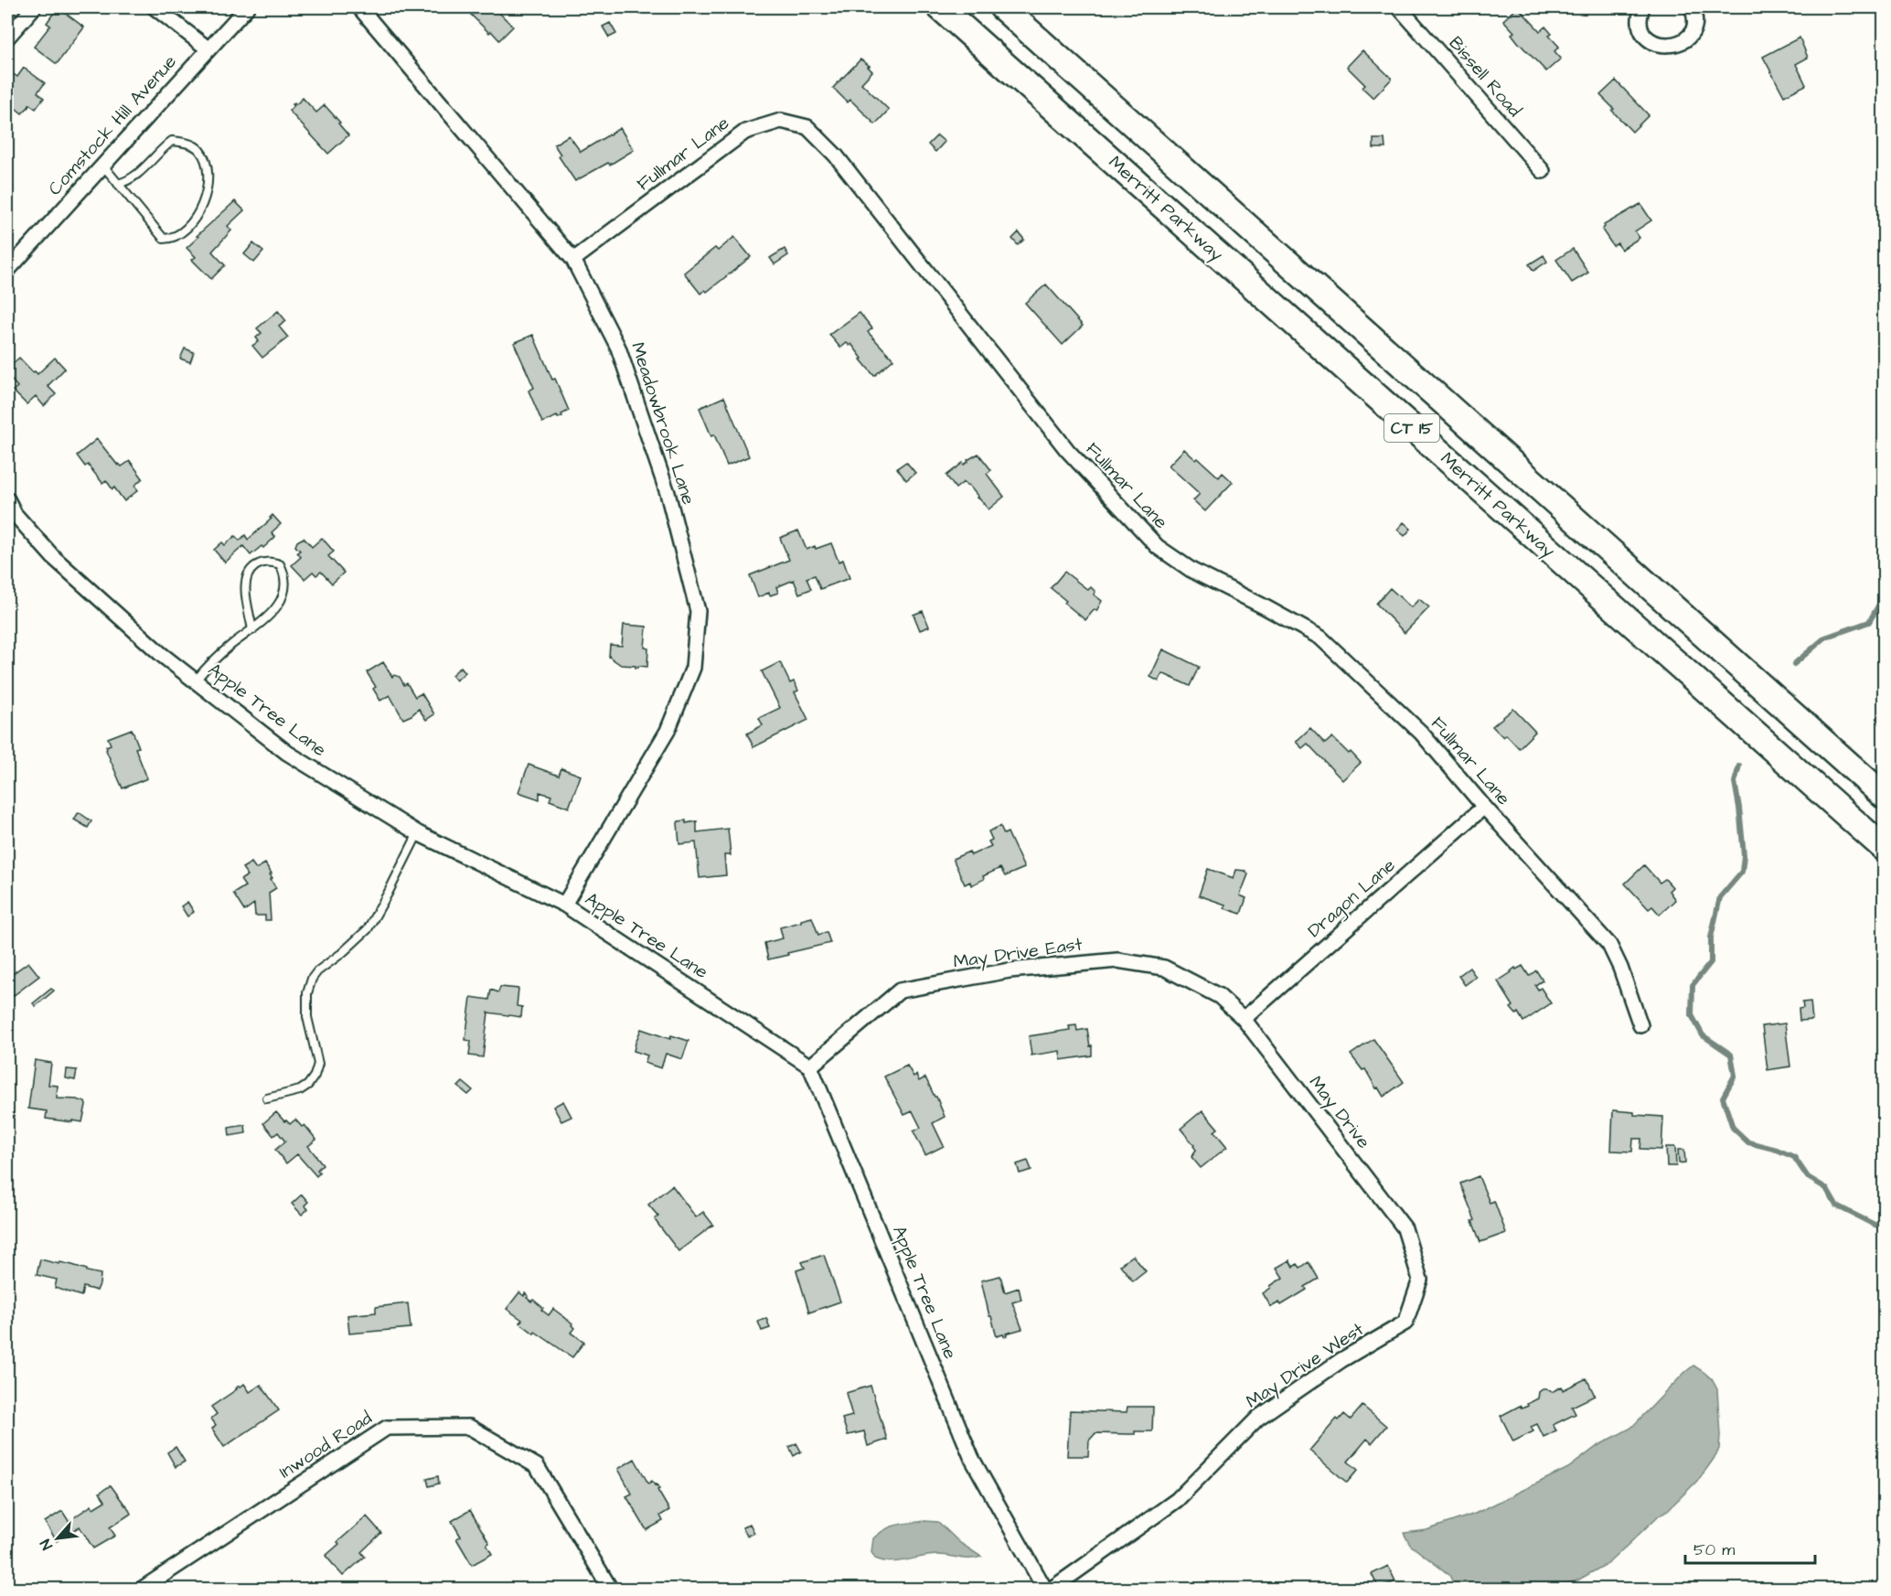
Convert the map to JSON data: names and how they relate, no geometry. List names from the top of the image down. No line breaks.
{"streets":{"highway":["Merritt Parkway","CT 15"],"street":["Bissell Road","Comstock Hill Avenue","Fullmar Lane","Meadowbrook Lane","Apple Tree Lane","Dragon Lane","May Drive East","May Drive","May Drive West","Inwood Road"]},"crossings":[["Fullmar Lane","Meadowbrook Lane"],["Fullmar Lane","Dragon Lane"],["Meadowbrook Lane","Apple Tree Lane"],["Apple Tree Lane","May Drive East"],["Dragon Lane","May Drive East"],["Dragon Lane","May Drive"],["May Drive East","May Drive"],["May Drive","May Drive West"]],"scale_bar":"50 m","north":"bottom left"}
